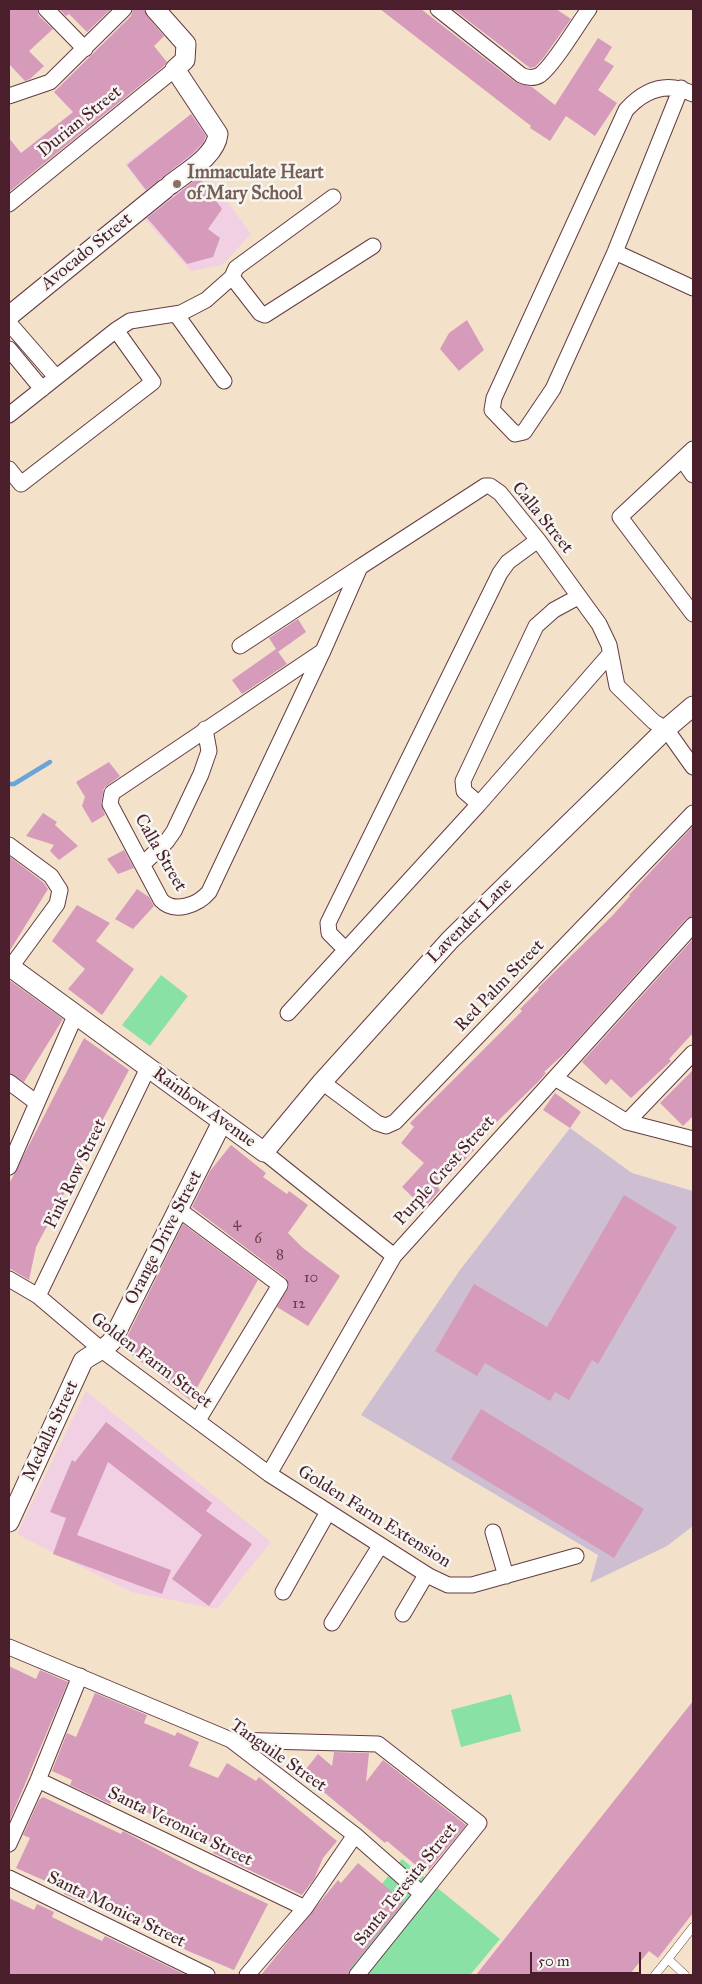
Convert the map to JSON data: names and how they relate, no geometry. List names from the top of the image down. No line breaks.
{"streets":{"street":["Durian Street","Avocado Street","Calla Street","Lavender Lane","Red Palm Street","Rainbow Avenue","Purple Crest Street","Pink Row Street","Orange Drive Street","Golden Farm Street","Medalla Street","Golden Farm Extension","Tanguile Street","Santa Veronica Street","Santa Teresita Street","Santa Monica Street"]},"crossings":[["Durian Street","Avocado Street"],["Calla Street","Lavender Lane"],["Lavender Lane","Red Palm Street"],["Lavender Lane","Rainbow Avenue"],["Rainbow Avenue","Purple Crest Street"],["Rainbow Avenue","Pink Row Street"],["Rainbow Avenue","Orange Drive Street"],["Purple Crest Street","Golden Farm Street"],["Purple Crest Street","Golden Farm Extension"],["Pink Row Street","Golden Farm Street"],["Orange Drive Street","Golden Farm Street"],["Orange Drive Street","Medalla Street"],["Golden Farm Street","Medalla Street"],["Golden Farm Street","Golden Farm Extension"],["Tanguile Street","Santa Teresita Street"]],"places":["Immaculate Heart of Mary School"],"house_numbers":["4","6","8","10","12"],"scale_bar":"50 m"}
